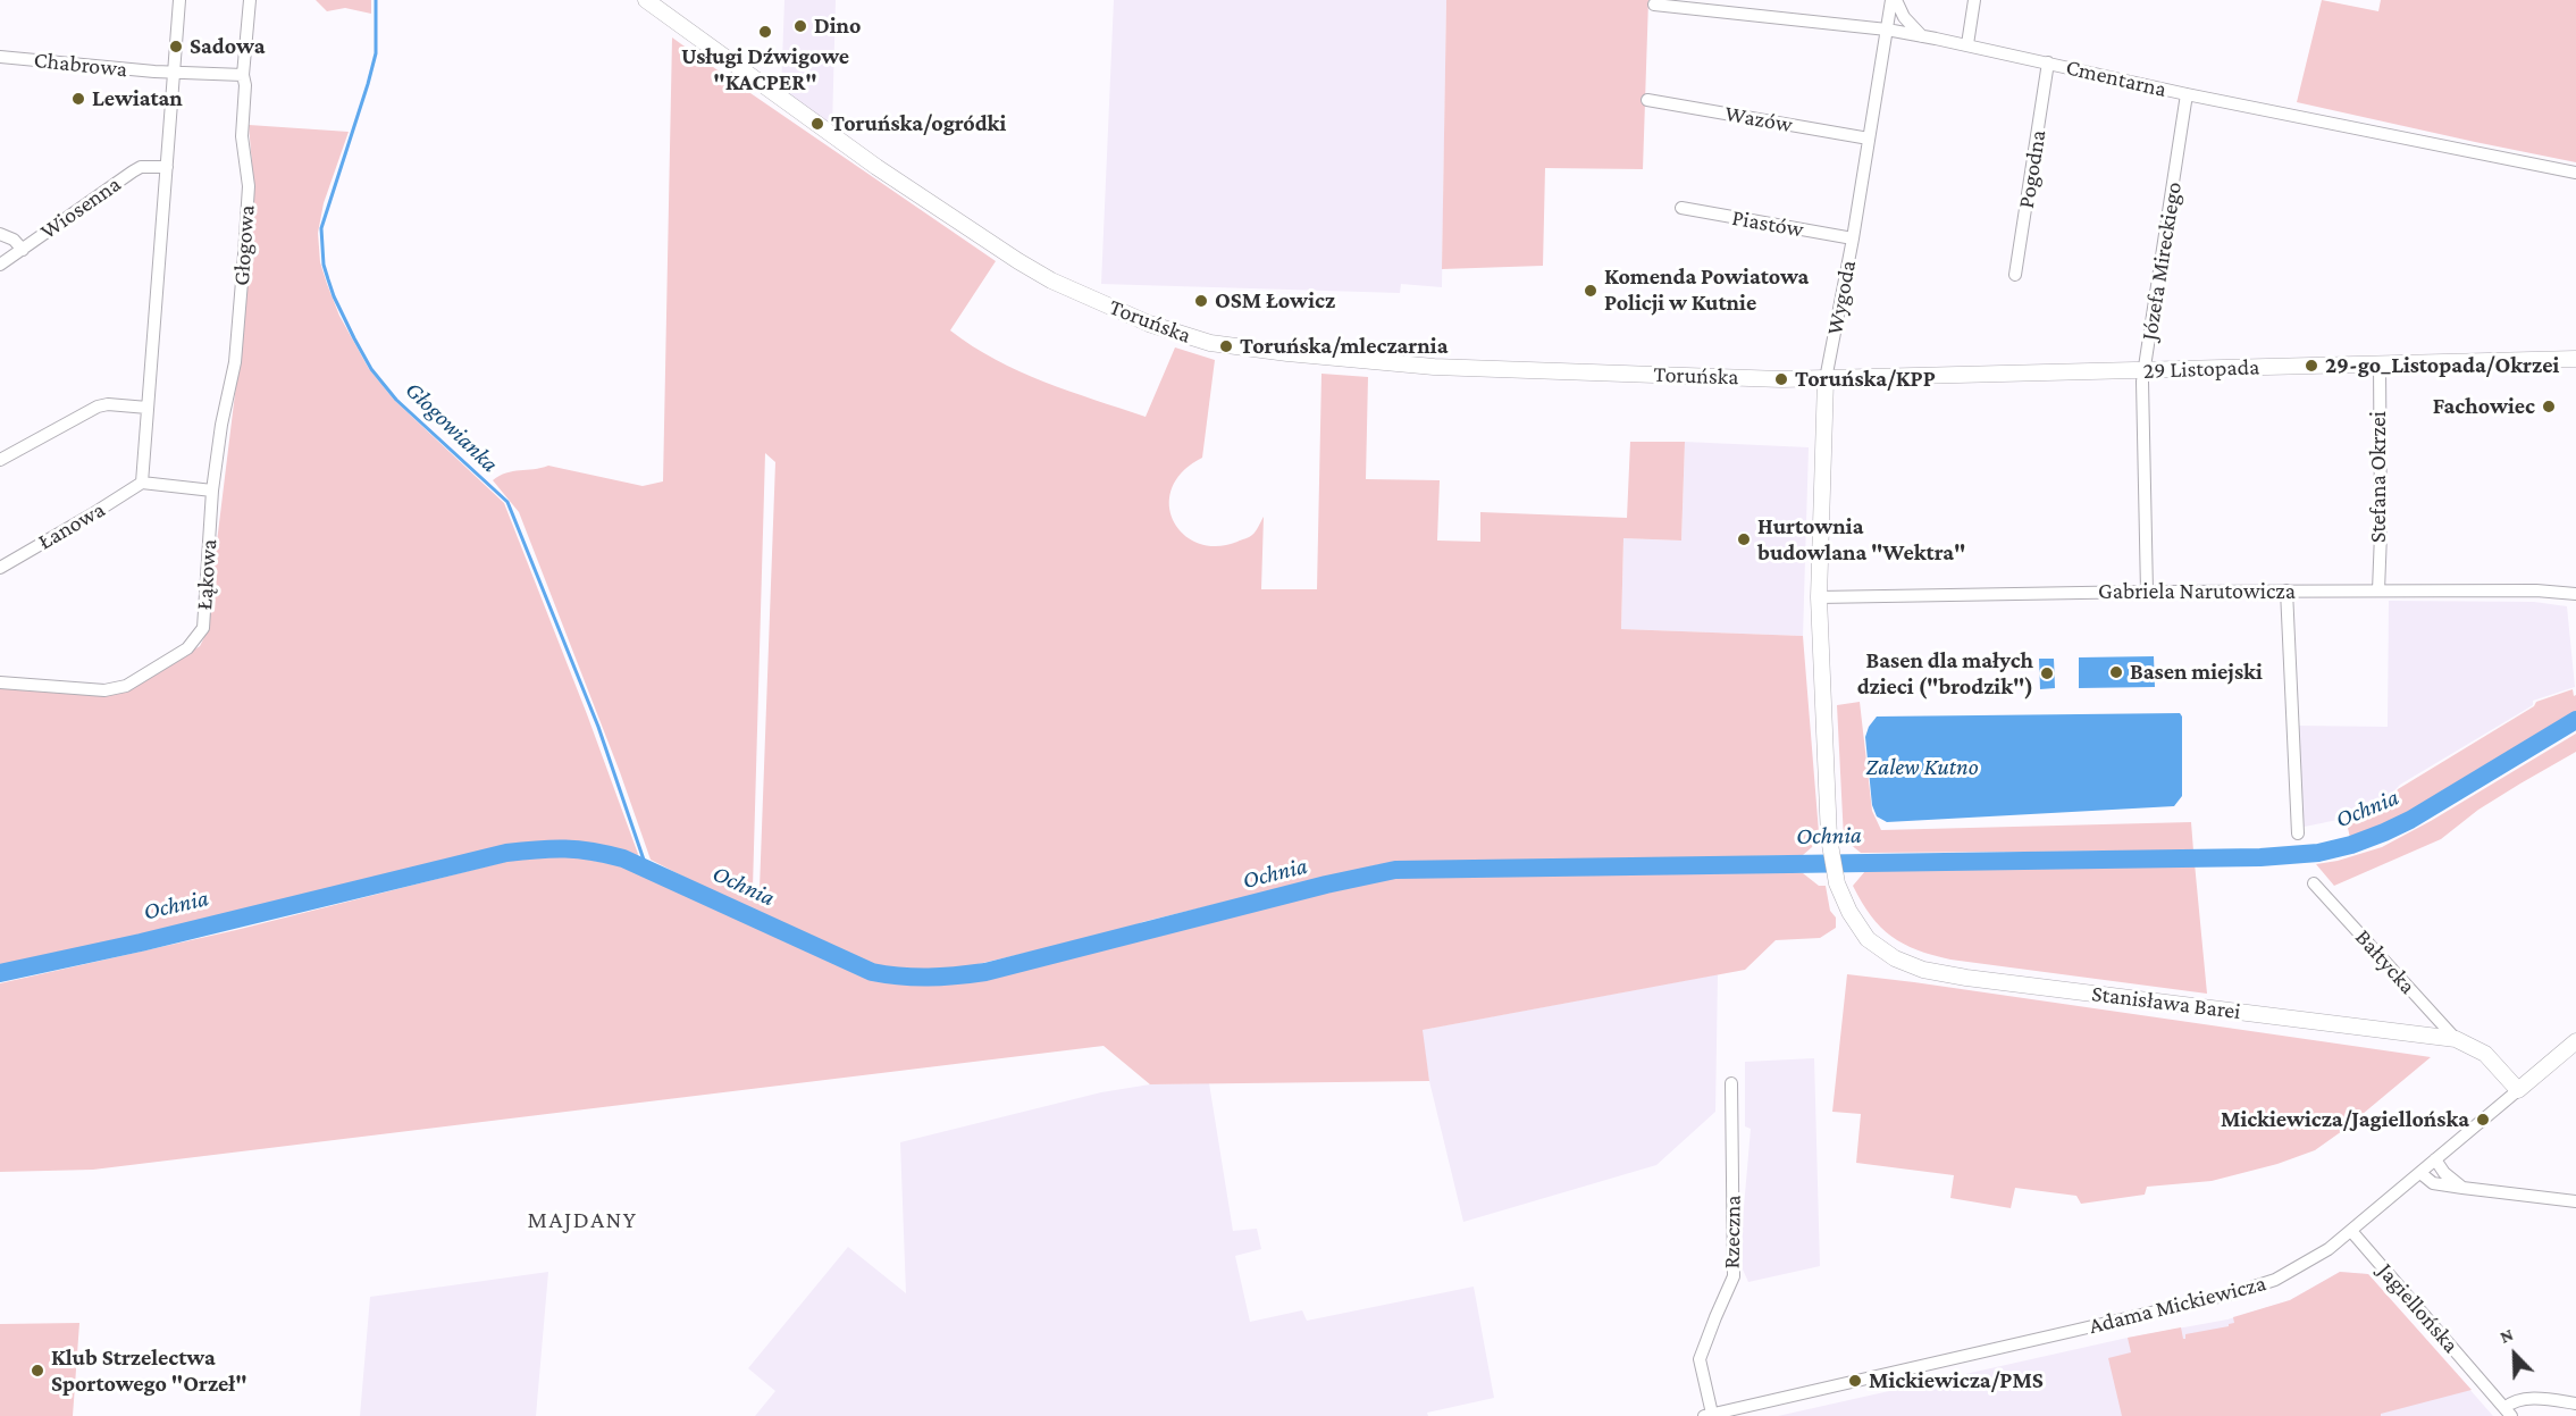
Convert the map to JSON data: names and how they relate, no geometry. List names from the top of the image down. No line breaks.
{"streets":{"street":["Chabrowa","Cmentarna","Wazów","Pogodna","Wiosenna","Piastów","Głogowa","Józefa Mireckiego","Wygoda","Toruńska","29 Listopada","Stefana Okrzei","Łanowa","Łąkowa","Gabriela Narutowicza","Bałtycka","Stanisława Barei","Rzeczna","Adama Mickiewicza","Jagiellońska"]},"crossings":[["Chabrowa","Głogowa"],["Cmentarna","Pogodna"],["Cmentarna","Józefa Mireckiego"],["Cmentarna","Wygoda"],["Wazów","Wygoda"],["Piastów","Wygoda"],["Głogowa","Łąkowa"],["Józefa Mireckiego","29 Listopada"],["Józefa Mireckiego","Gabriela Narutowicza"],["Wygoda","Toruńska"],["Wygoda","29 Listopada"],["Wygoda","Gabriela Narutowicza"],["Wygoda","Stanisława Barei"],["Toruńska","29 Listopada"],["29 Listopada","Stefana Okrzei"],["Stefana Okrzei","Gabriela Narutowicza"],["Gabriela Narutowicza","Stanisława Barei"],["Bałtycka","Stanisława Barei"],["Stanisława Barei","Adama Mickiewicza"],["Rzeczna","Adama Mickiewicza"],["Adama Mickiewicza","Jagiellońska"]],"districts":["MAJDANY"],"water":["Głogowianka","Zalew Kutno","Ochnia"],"places":["Dino","Usługi Dźwigowe \"KACPER\"","Sadowa","Lewiatan","Toruńska/ogródki","Komenda Powiatowa Policji w Kutnie","OSM Łowicz","Toruńska/mleczarnia","29-go_Listopada/Okrzei","Toruńska/KPP","Fachowiec","Hurtownia budowlana \"Wektra\"","Basen miejski","Basen dla małych dzieci (\"brodzik\")","Mickiewicza/Jagiellońska","Klub Strzelectwa Sportowego \"Orzeł\"","Mickiewicza/PMS"],"north":"top left"}
